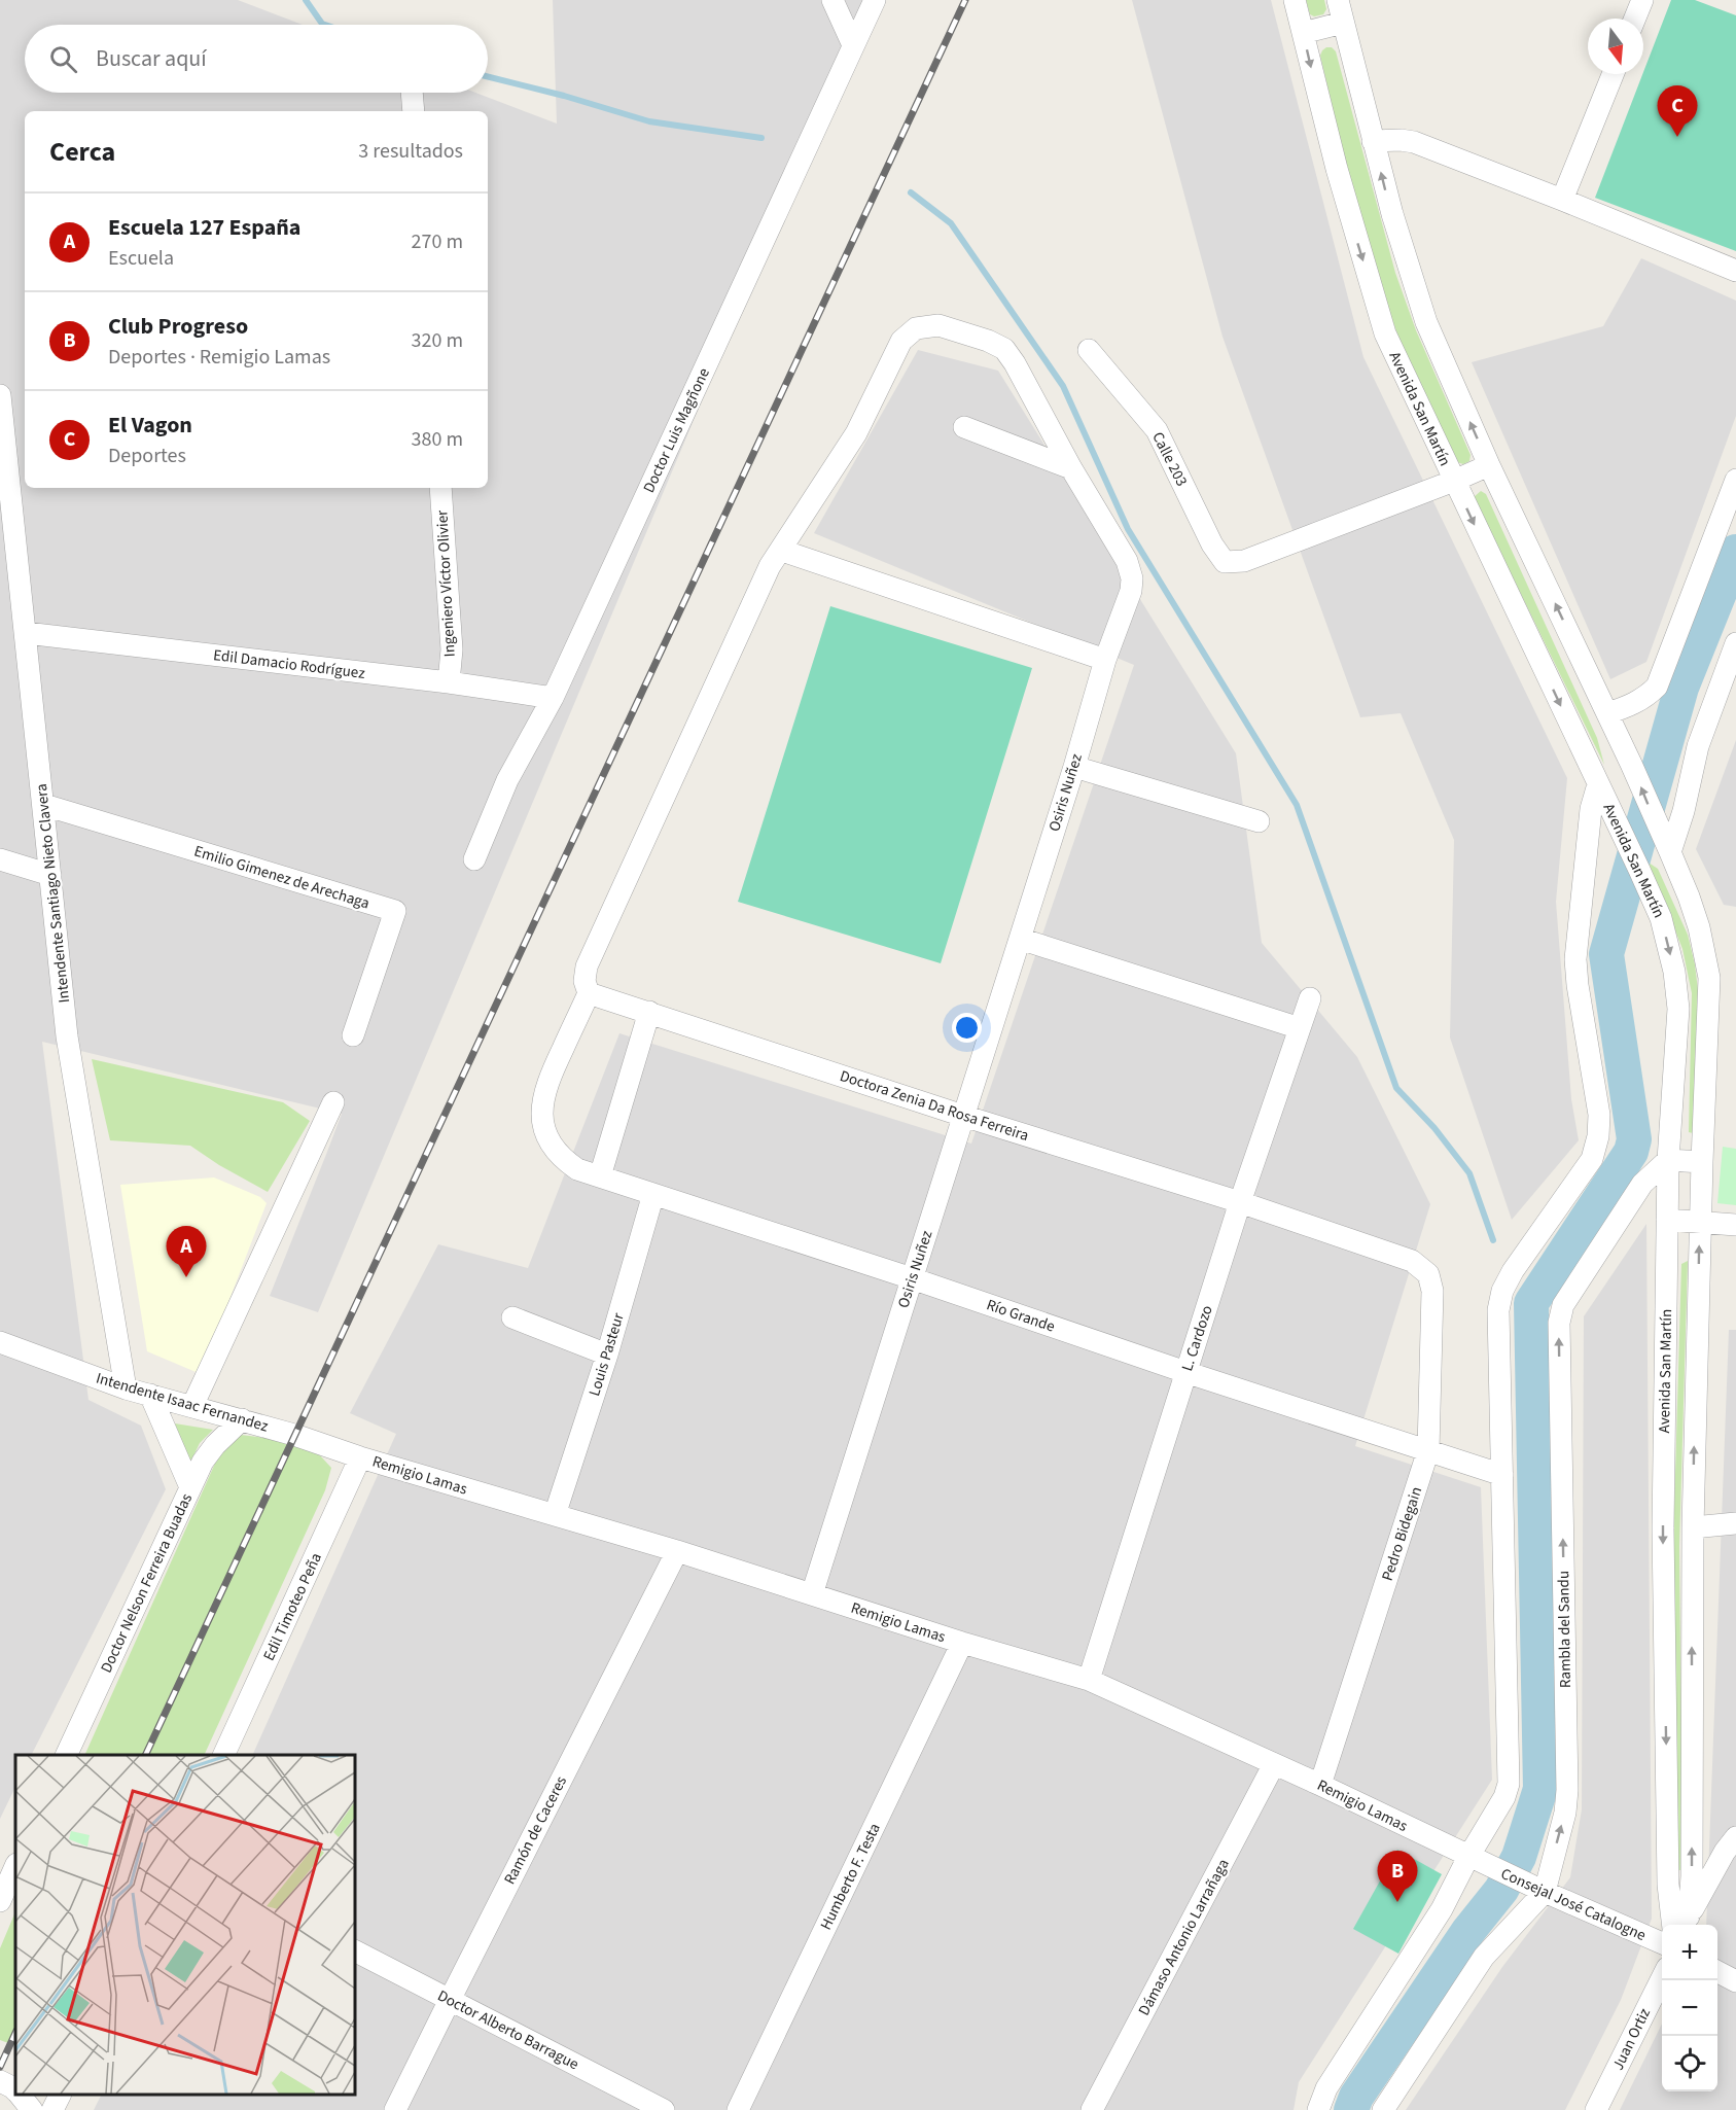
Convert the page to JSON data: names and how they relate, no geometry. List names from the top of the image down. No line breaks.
{"streets":{"street":["Avenida San Martín","Doctor Luis Magñone","Calle 203","Ingeniero Víctor Olivier","Edil Damacio Rodríguez","Osiris Nuñez","Emilio Gimenez de Arechaga","Intendente Santiago Nieto Clavera","Doctora Zenia Da Rosa Ferreira","Río Grande","L. Cardozo","Louis Pasteur","Intendente Isaac Fernandez","Remigio Lamas","Pedro Bidegain","Doctor Nelson Ferreira Buadas","Edil Timoteo Peña","Rambla del Sandu","Ramón de Caceres","Humberto F. Testa","Consejal José Catalogne","Dámaso Antonio Larrañaga","Doctor Alberto Barrague","Juan Ortiz"]},"crossings":[["Avenida San Martín","Calle 203"],["Avenida San Martín","Rambla del Sandu"],["Doctor Luis Magñone","Edil Damacio Rodríguez"],["Ingeniero Víctor Olivier","Edil Damacio Rodríguez"],["Edil Damacio Rodríguez","Intendente Santiago Nieto Clavera"],["Osiris Nuñez","Doctora Zenia Da Rosa Ferreira"],["Osiris Nuñez","Río Grande"],["Osiris Nuñez","Remigio Lamas"],["Emilio Gimenez de Arechaga","Intendente Santiago Nieto Clavera"],["Intendente Santiago Nieto Clavera","Intendente Isaac Fernandez"],["Doctora Zenia Da Rosa Ferreira","Río Grande"],["Doctora Zenia Da Rosa Ferreira","L. Cardozo"],["Doctora Zenia Da Rosa Ferreira","Pedro Bidegain"],["Río Grande","L. Cardozo"],["Río Grande","Louis Pasteur"],["Río Grande","Pedro Bidegain"],["L. Cardozo","Remigio Lamas"],["Louis Pasteur","Remigio Lamas"],["Intendente Isaac Fernandez","Remigio Lamas"],["Intendente Isaac Fernandez","Doctor Nelson Ferreira Buadas"],["Remigio Lamas","Pedro Bidegain"],["Remigio Lamas","Edil Timoteo Peña"],["Remigio Lamas","Ramón de Caceres"],["Remigio Lamas","Humberto F. Testa"],["Remigio Lamas","Consejal José Catalogne"],["Remigio Lamas","Dámaso Antonio Larrañaga"],["Rambla del Sandu","Consejal José Catalogne"],["Ramón de Caceres","Doctor Alberto Barrague"]],"north":"bottom","page":{"search":"Buscar aquí","pins":["C","A","B"],"heading":["Cerca","3 resultados"],"list":[{"mark":"A","name":"Escuela 127 España","note":"Escuela","value":"270 m"},{"mark":"B","name":"Club Progreso","note":"Deportes · Remigio Lamas","value":"320 m"},{"mark":"C","name":"El Vagon","note":"Deportes","value":"380 m"}],"map_buttons":["+","−"]}}
